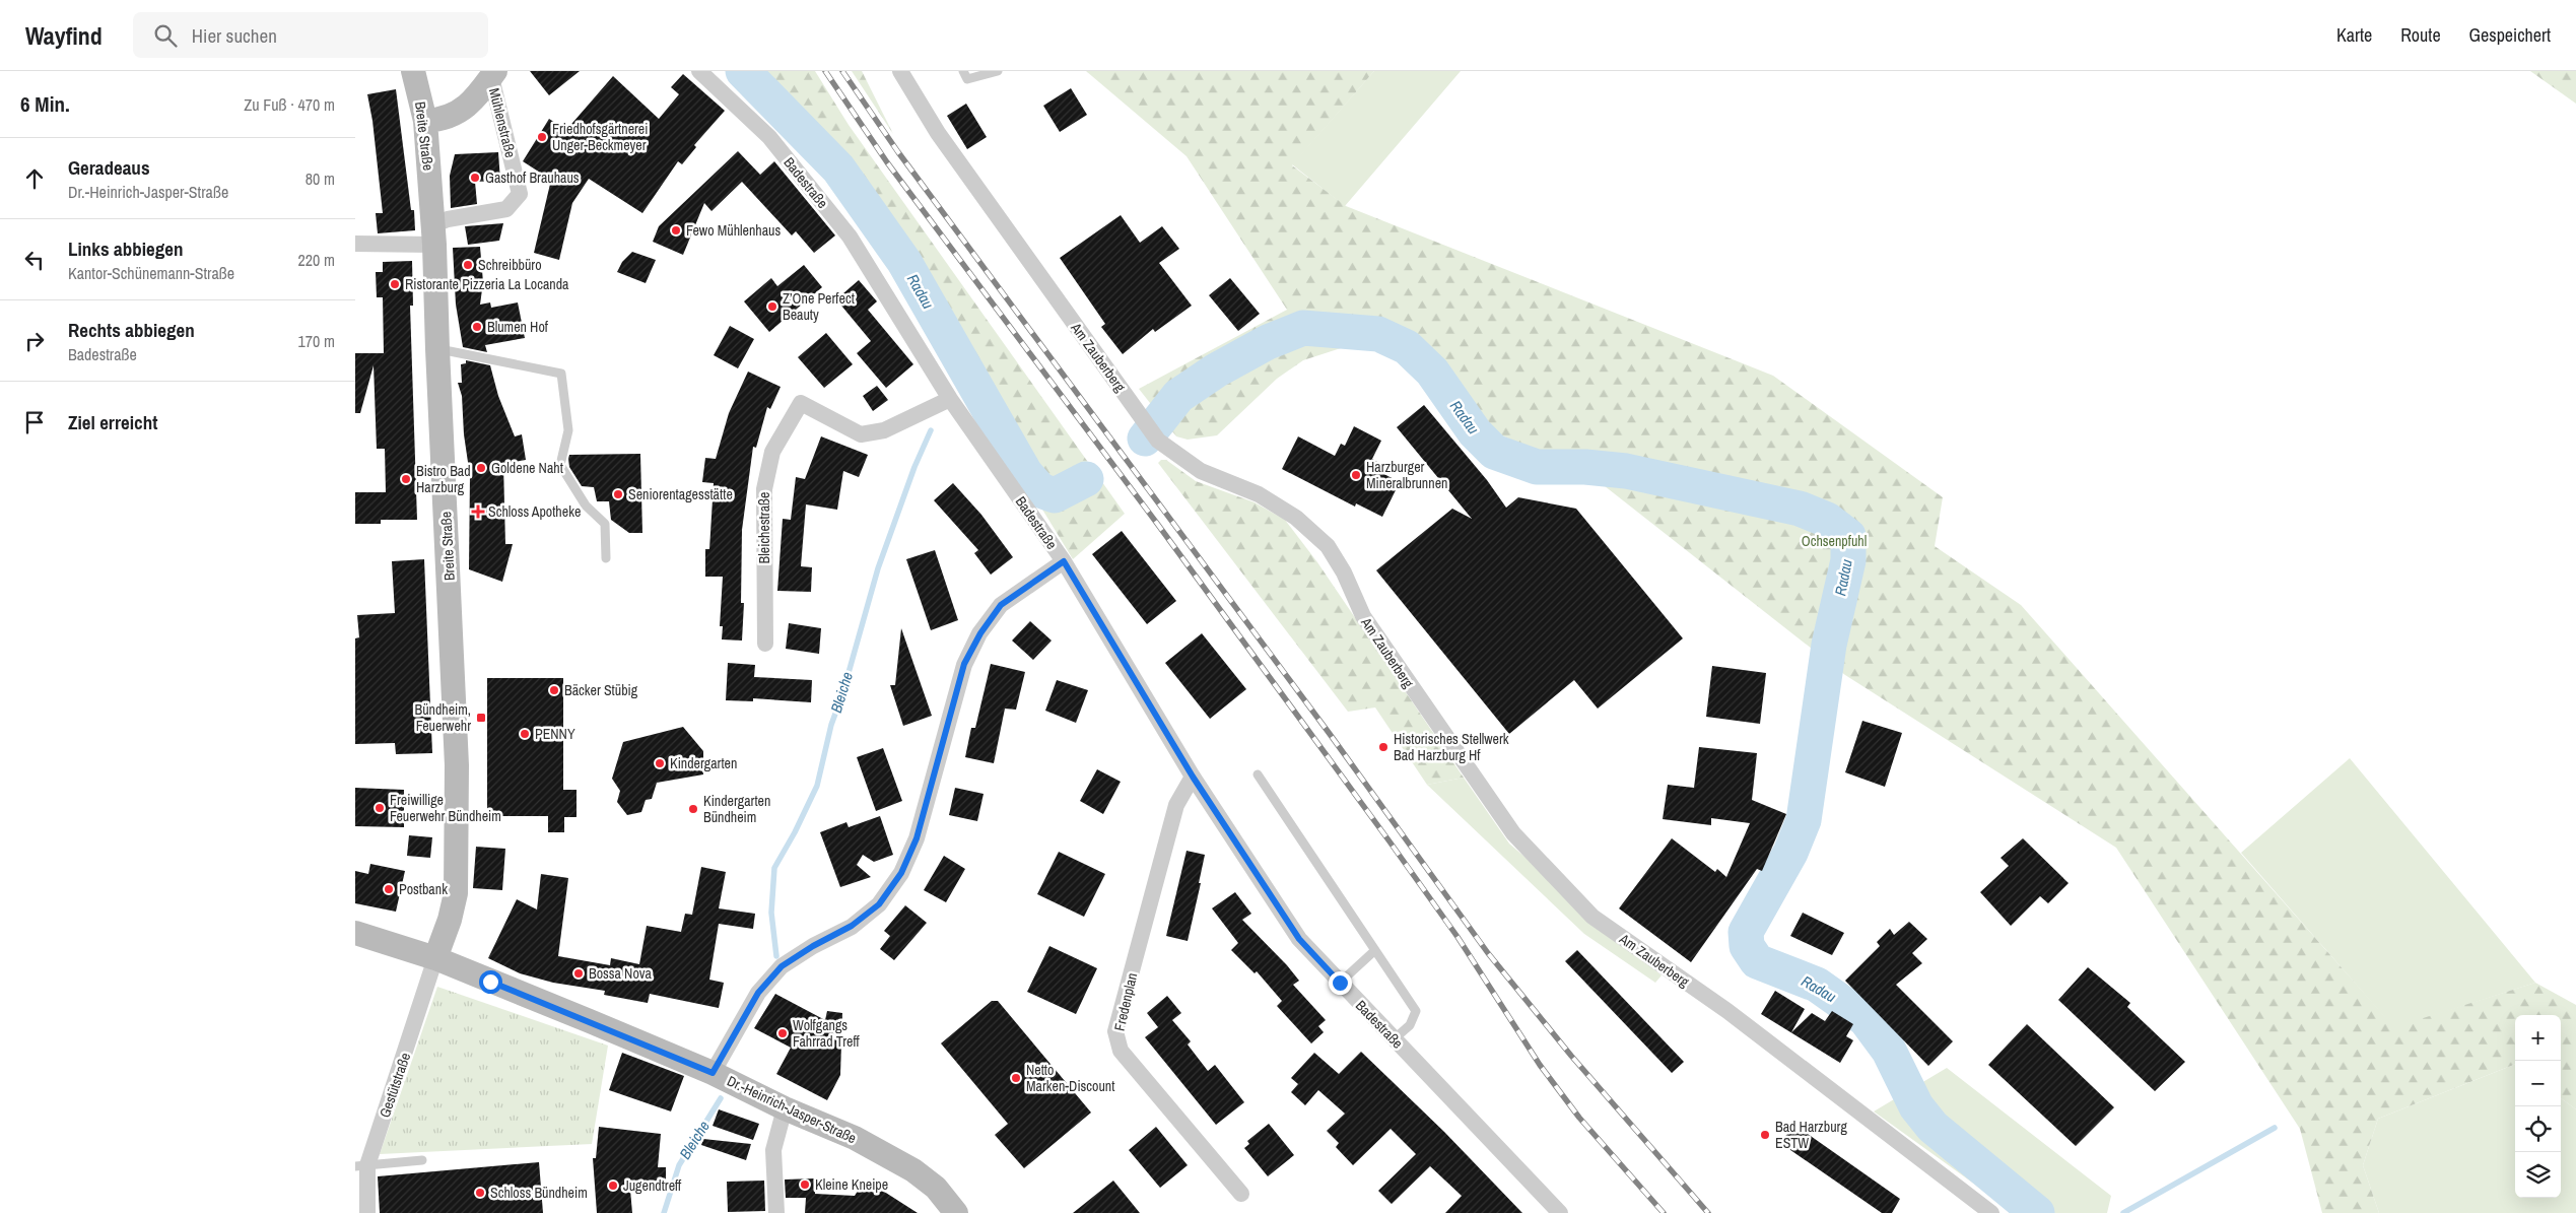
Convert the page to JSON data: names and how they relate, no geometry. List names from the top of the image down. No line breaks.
{"streets":{"street":["Mühlenstraße","Breite Straße","Badestraße","Am Zauberberg","Bleichestraße","Fredenplan","Gestütstraße","Dr.-Heinrich-Jasper-Straße"]},"crossings":[["Mühlenstraße","Breite Straße"],["Breite Straße","Gestütstraße"],["Breite Straße","Dr.-Heinrich-Jasper-Straße"],["Badestraße","Bleichestraße"],["Badestraße","Fredenplan"],["Gestütstraße","Dr.-Heinrich-Jasper-Straße"]],"water":["Radau","Bleiche"],"parks":["Ochsenpfuhl"],"places":{"other":["Friedhofsgärtnerei Unger-Beckmeyer","Gasthof Brauhaus","Fewo Mühlenhaus","Schreibbüro","Ristorante Pizzeria La Locanda","Z’One Perfect Beauty","Blumen Hof","Goldene Naht","Harzburger Mineralbrunnen","Bistro Bad Harzburg","Seniorentagesstätte","Bäcker Stübig","PENNY","Historisches Stellwerk Bad Harzburg Hf","Kindergarten","Freiwillige Feuerwehr Bündheim","Kindergarten Bündheim","Postbank","Bossa Nova","Wolfgangs Fahrrad Treff","Netto Marken-Discount","Bad Harzburg ESTW","Kleine Kneipe","Jugendtreff","Schloss Bündheim"],"health":["Schloss Apotheke"],"transit":["Bündheim, Feuerwehr"]},"page":{"header":"Wayfind","search":"Hier suchen","nav":["Karte","Route","Gespeichert"],"heading":["6 Min.","Zu Fuß · 470 m"],"list":[["Geradeaus","Dr.-Heinrich-Jasper-Straße","80 m"],["Links abbiegen","Kantor-Schünemann-Straße","220 m"],["Rechts abbiegen","Badestraße","170 m"],"Ziel erreicht"],"map_buttons":["+","−"]}}
